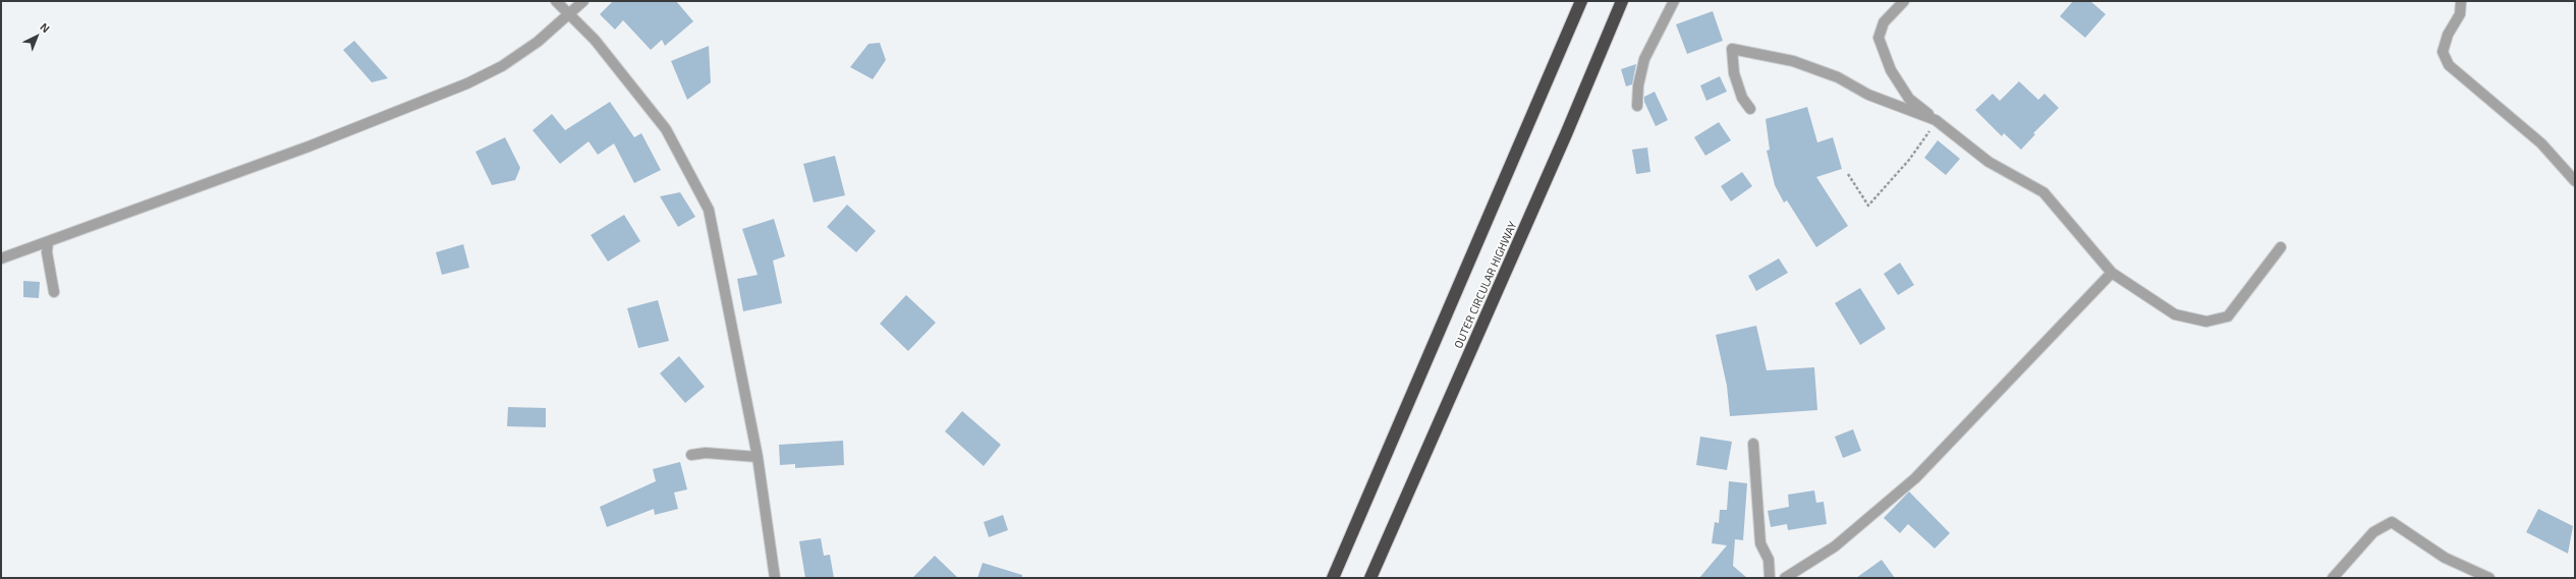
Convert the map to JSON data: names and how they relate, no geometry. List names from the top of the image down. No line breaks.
{"streets":{"highway":["OUTER CIRCULAR HIGHWAY"]},"north":"top right"}
